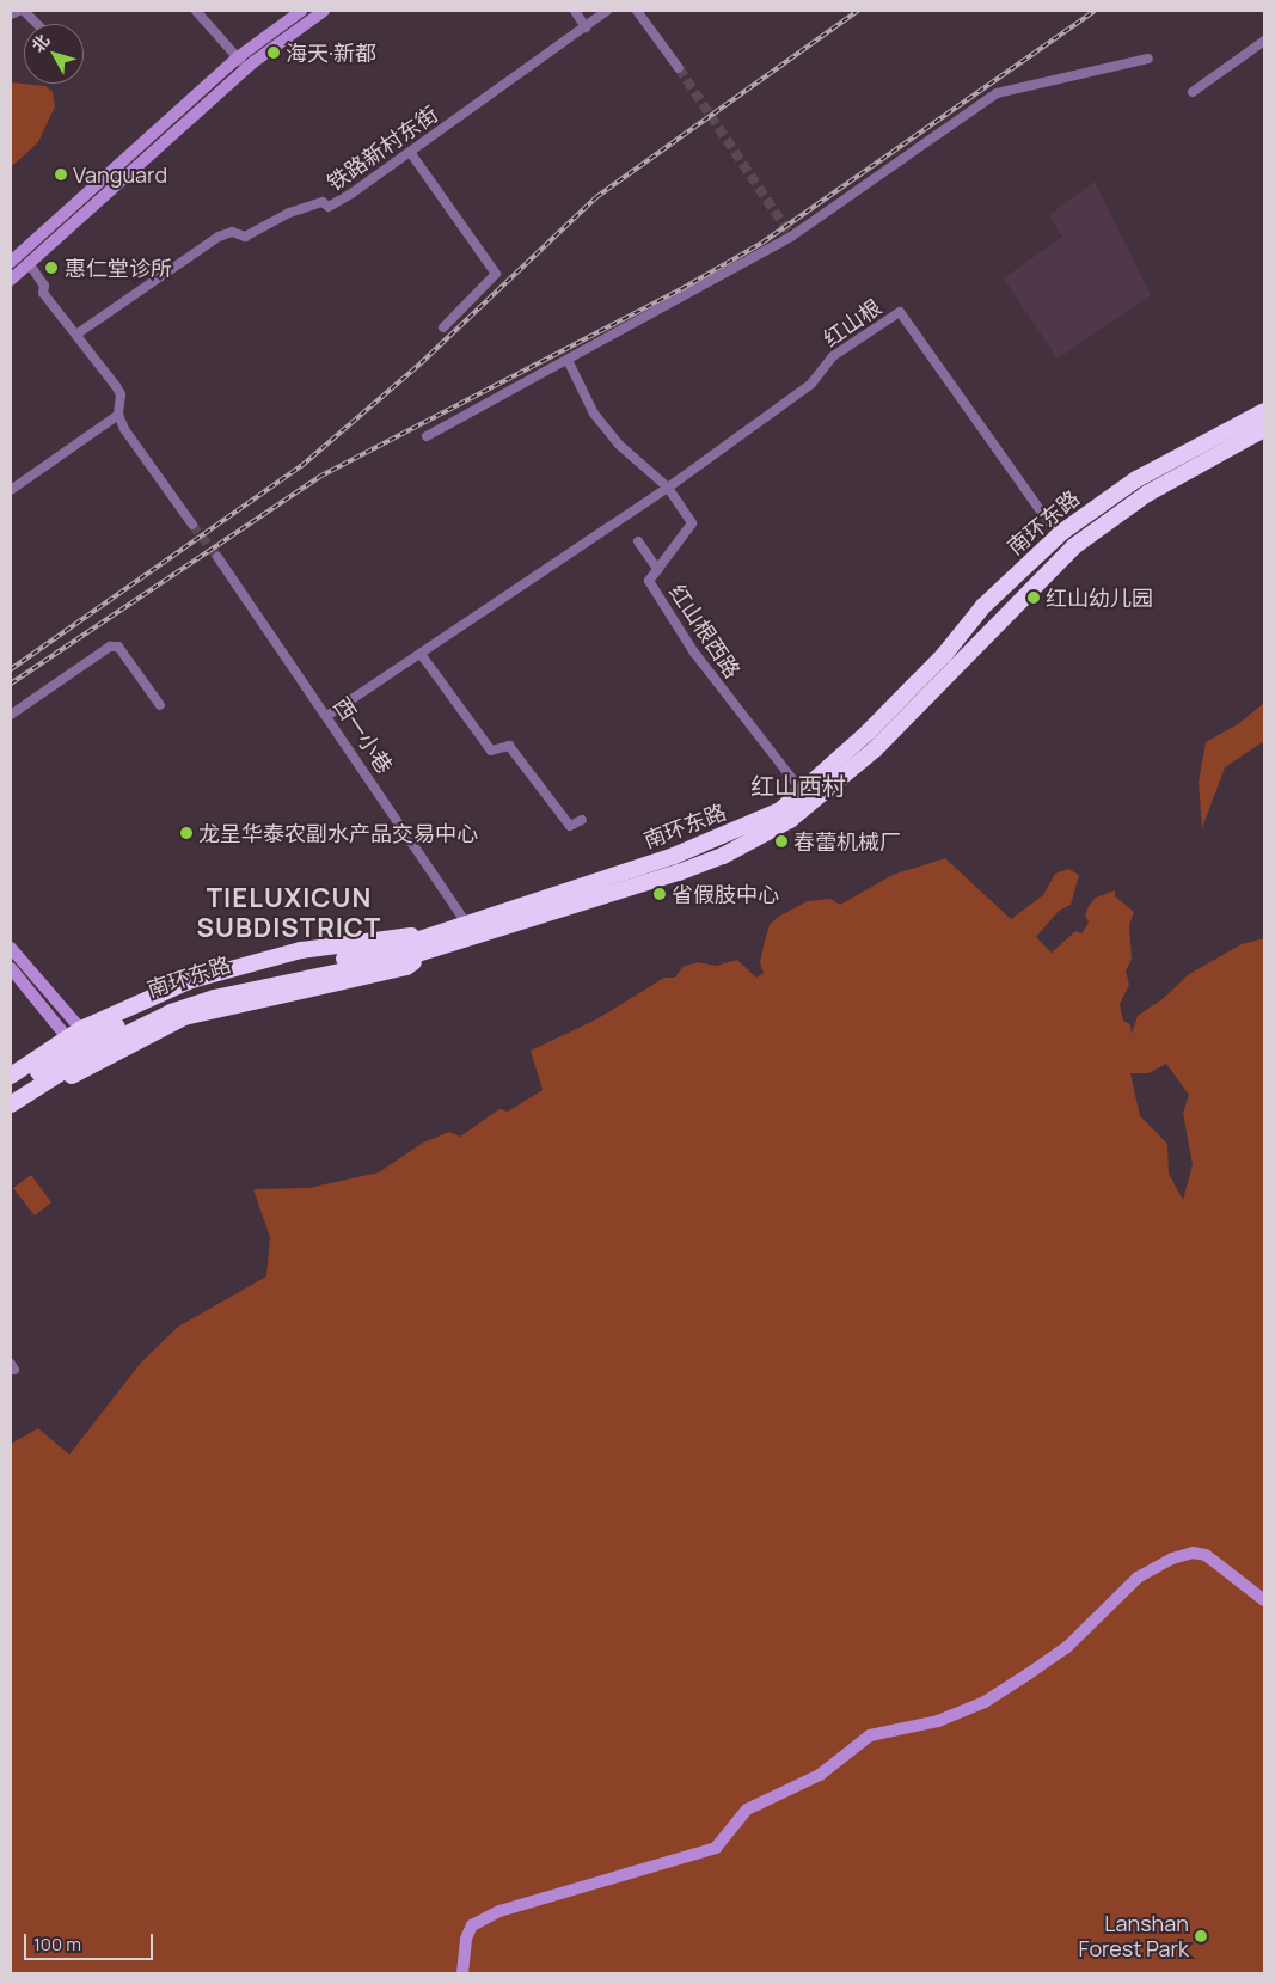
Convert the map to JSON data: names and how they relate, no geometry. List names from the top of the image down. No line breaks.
{"streets":{"highway":["南环东路"],"street":["铁路新村东街","红山根","红山根西路","西一小巷"]},"crossings":[["红山根","南环东路"],["红山根","红山根西路"],["南环东路","红山根西路"],["南环东路","西一小巷"]],"districts":["红山西村","TIELUXICUN SUBDISTRICT"],"places":["海天·新都","Vanguard","惠仁堂诊所","红山幼儿园","龙呈华泰农副水产品交易中心","春蕾机械厂","省假肢中心","Lanshan Forest Park"],"scale_bar":"100 m","north":"top left"}
